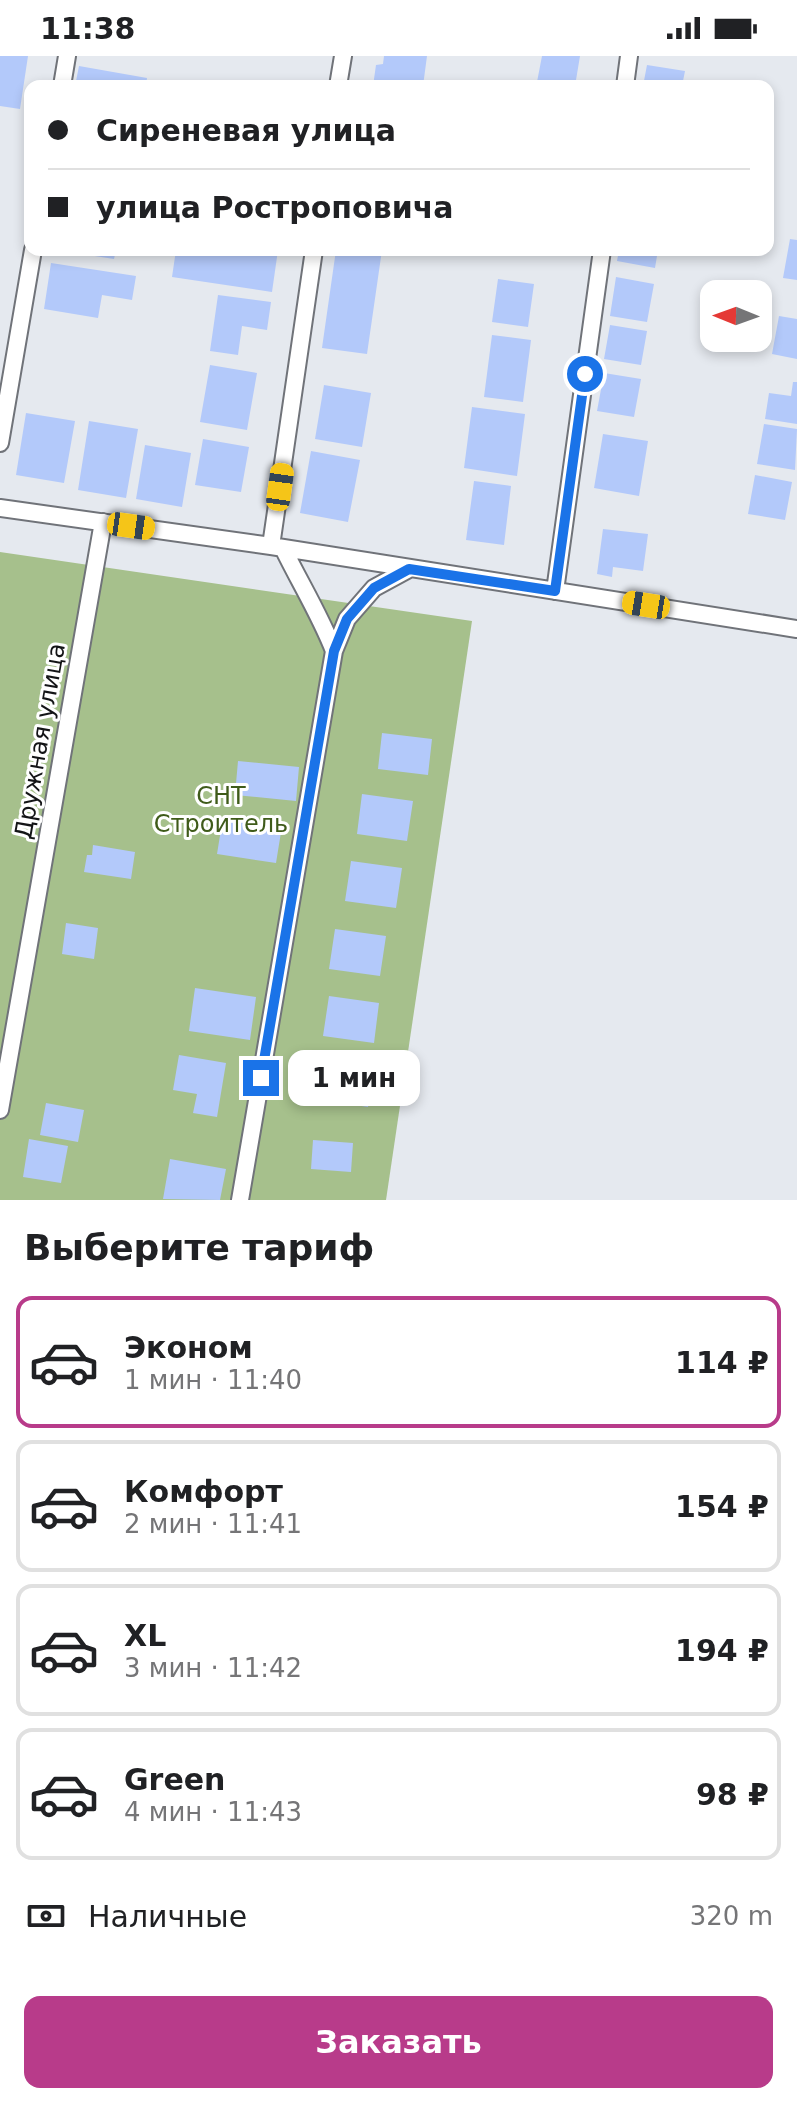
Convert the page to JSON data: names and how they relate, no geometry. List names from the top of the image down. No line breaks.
{"streets":{"street":["Дружная улица"]},"parks":["СНТ Строитель"],"north":"left","page":{"status":"11:38","banner":["Сиреневая улица","улица Ростроповича"],"bubble":"1 мин","heading":"Выберите тариф","list":[{"name":"Эконом","note":"1 мин · 11:40","value":"114 ₽"},{"name":"Комфорт","note":"2 мин · 11:41","value":"154 ₽"},{"name":"XL","note":"3 мин · 11:42","value":"194 ₽"},{"name":"Green","note":"4 мин · 11:43","value":"98 ₽"}],"pay":["Наличные","320 m"],"buttons":"Заказать"}}
